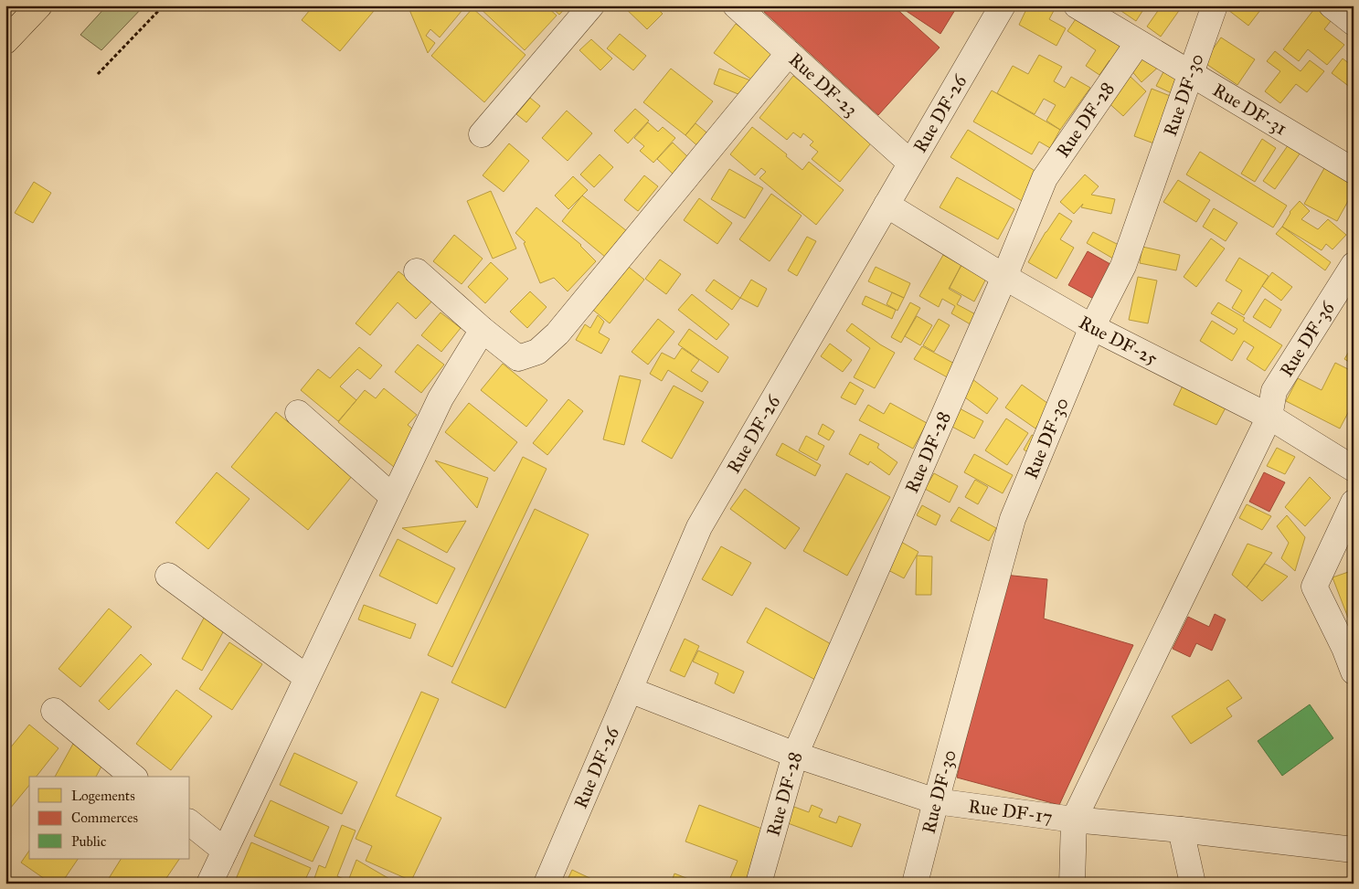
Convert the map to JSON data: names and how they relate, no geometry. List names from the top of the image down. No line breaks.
{"streets":{"street":["Rue DF-23","Rue DF-30","Rue DF-31","Rue DF-26","Rue DF-28","Rue DF-36","Rue DF-25","Rue DF-17"]},"crossings":[["Rue DF-23","Rue DF-26"],["Rue DF-30","Rue DF-31"],["Rue DF-30","Rue DF-25"],["Rue DF-30","Rue DF-17"],["Rue DF-31","Rue DF-28"],["Rue DF-26","Rue DF-25"],["Rue DF-26","Rue DF-17"],["Rue DF-28","Rue DF-25"],["Rue DF-28","Rue DF-17"],["Rue DF-36","Rue DF-25"],["Rue DF-36","Rue DF-17"]],"legend":["Logements","Commerces","Public"]}
